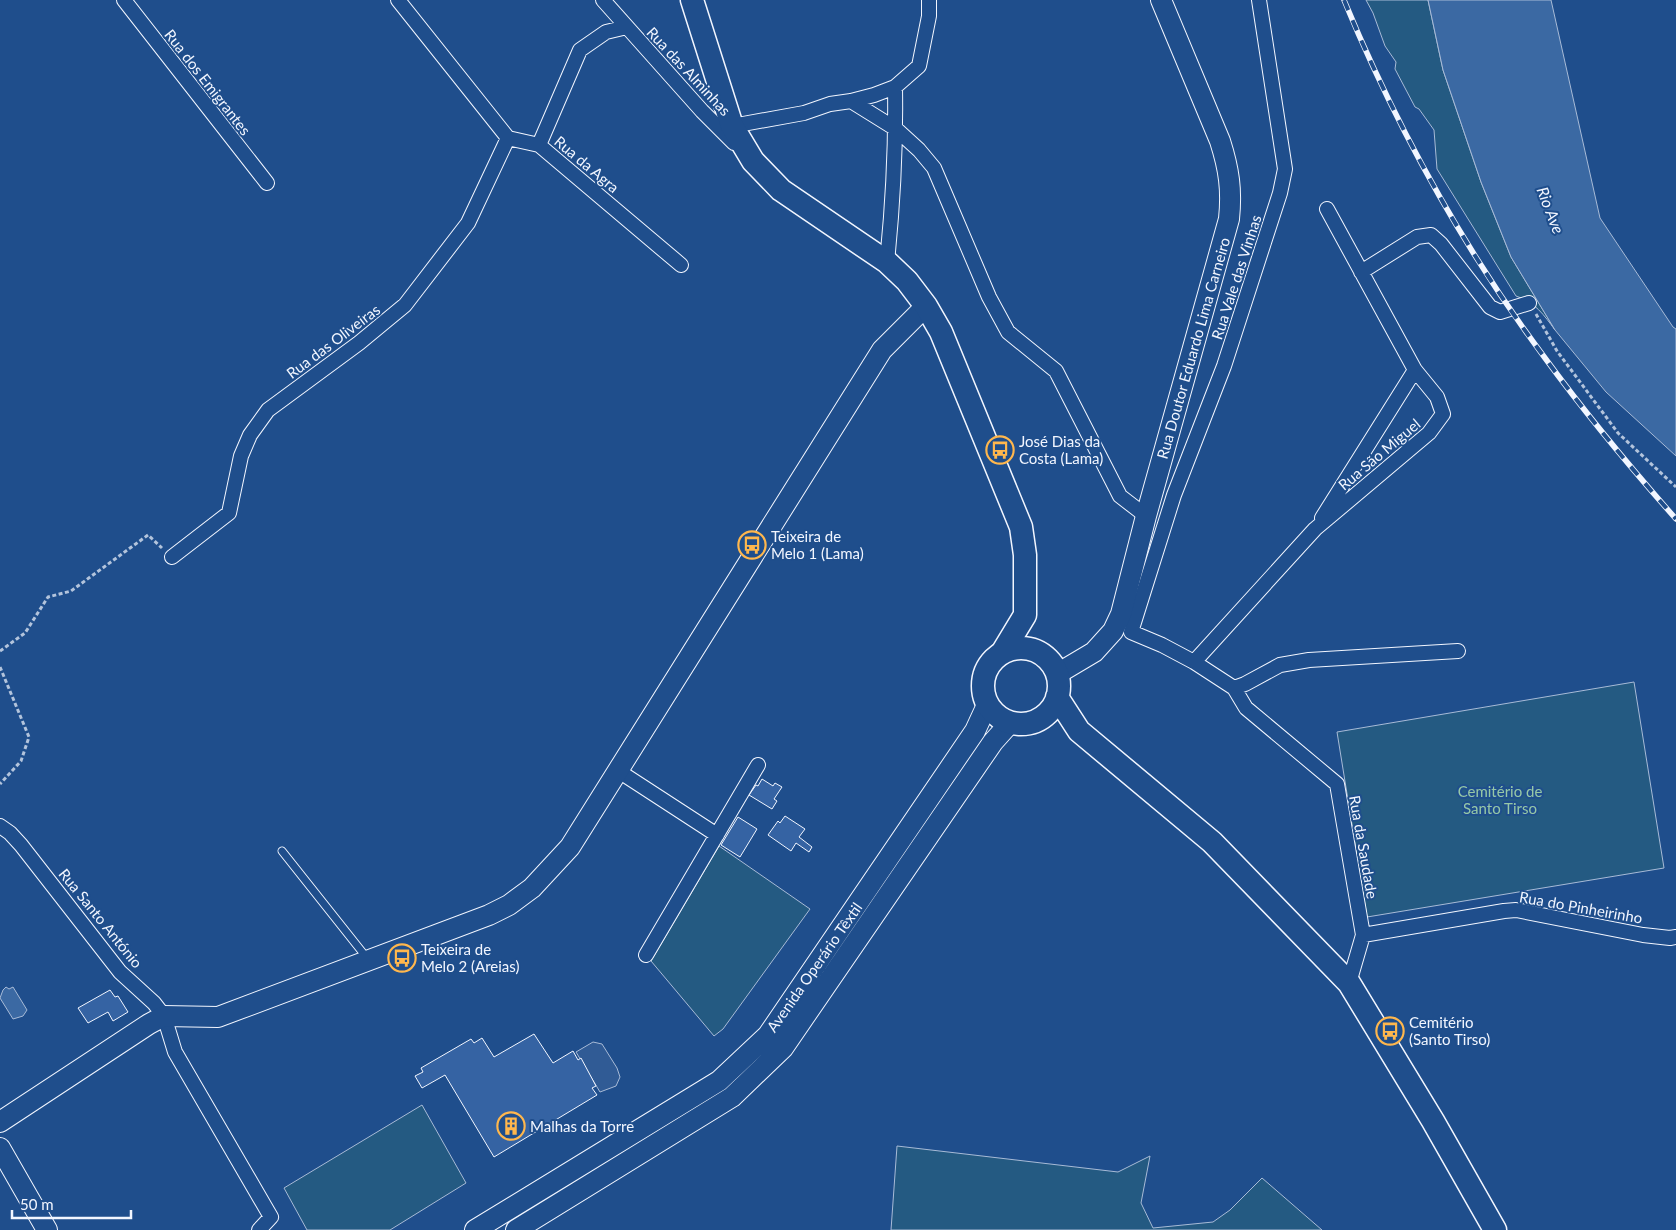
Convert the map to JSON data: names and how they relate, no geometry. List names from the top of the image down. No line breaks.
{"streets":{"street":["Rua das Alminhas","Rua dos Emigrantes","Rua da Agra","Rua Vale das Vinhas","Rua das Oliveiras","Rua Doutor Eduardo Lima Carneiro","Rua São Miguel","Rua da Saudade","Rua do Pinheirinho","Rua Santo António","Avenida Operário Têxtil"]},"crossings":[["Rua da Agra","Rua das Oliveiras"],["Rua Vale das Vinhas","Rua São Miguel"],["Rua Vale das Vinhas","Rua da Saudade"],["Rua Doutor Eduardo Lima Carneiro","Avenida Operário Têxtil"],["Rua São Miguel","Rua da Saudade"],["Rua da Saudade","Rua do Pinheirinho"]],"water":["Rio Ave"],"parks":["Cemitério de Santo Tirso"],"places":{"bus stop":["José Dias da Costa (Lama)","Teixeira de Melo 1 (Lama)","Teixeira de Melo 2 (Areias)","Cemitério (Santo Tirso)"],"building":["Malhas da Torre"]},"scale_bar":"50 m"}
